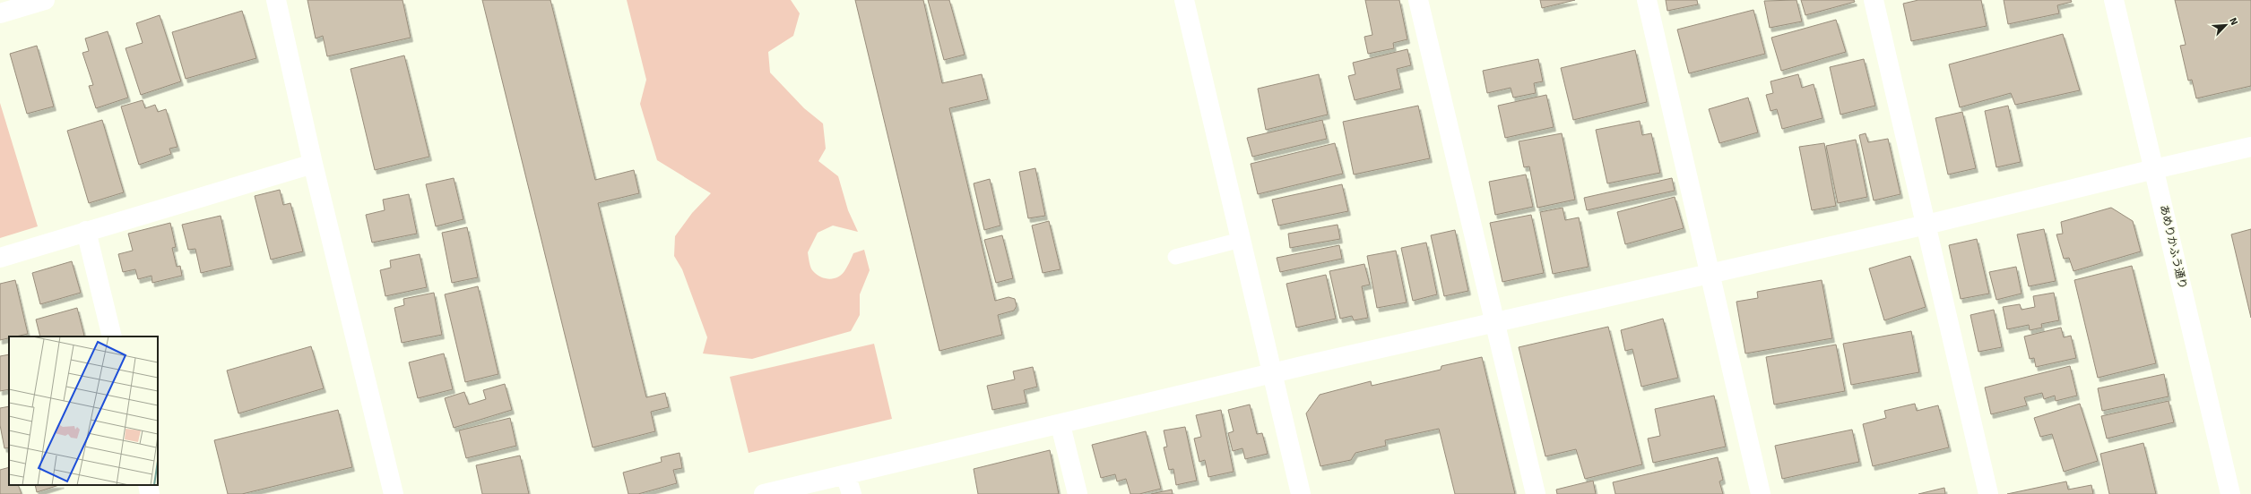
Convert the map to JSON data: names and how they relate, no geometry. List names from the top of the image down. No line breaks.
{"streets":{"street":["あめりかふう通り"]},"north":"top right"}
